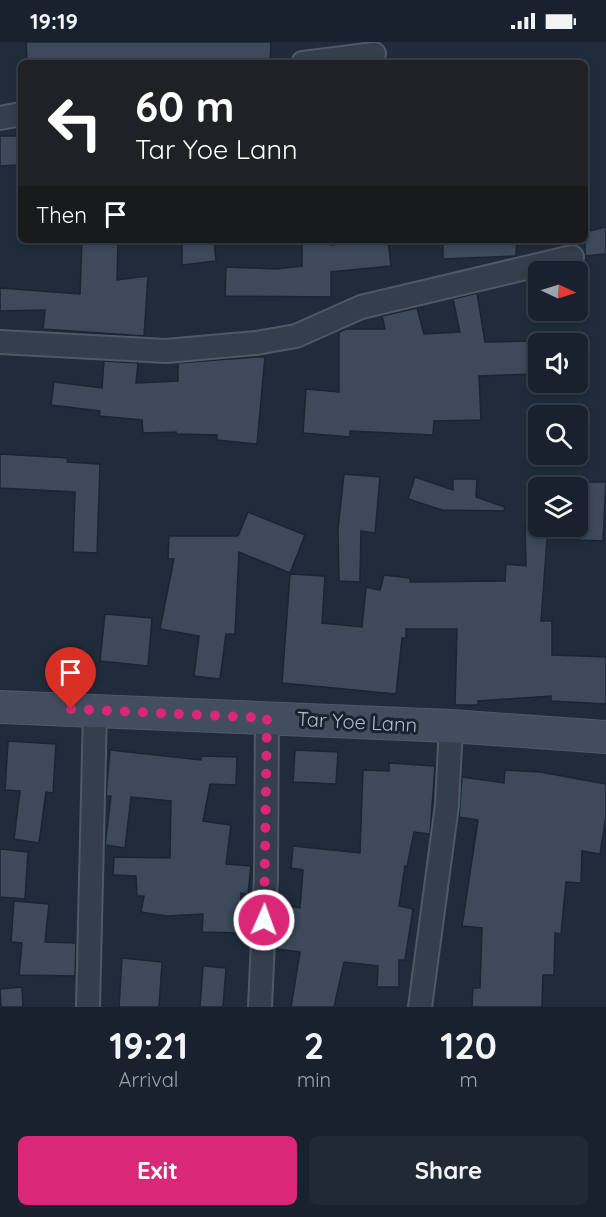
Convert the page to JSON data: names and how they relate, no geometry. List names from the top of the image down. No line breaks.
{"streets":{"main road":["Tar Yoe Lann"]},"north":"right","page":{"status":"19:19","turn":["60 m","Tar Yoe Lann"],"then":"Then","eta":["19:21","Arrival","2","min","120","m"],"buttons":["Exit","Share"]}}
